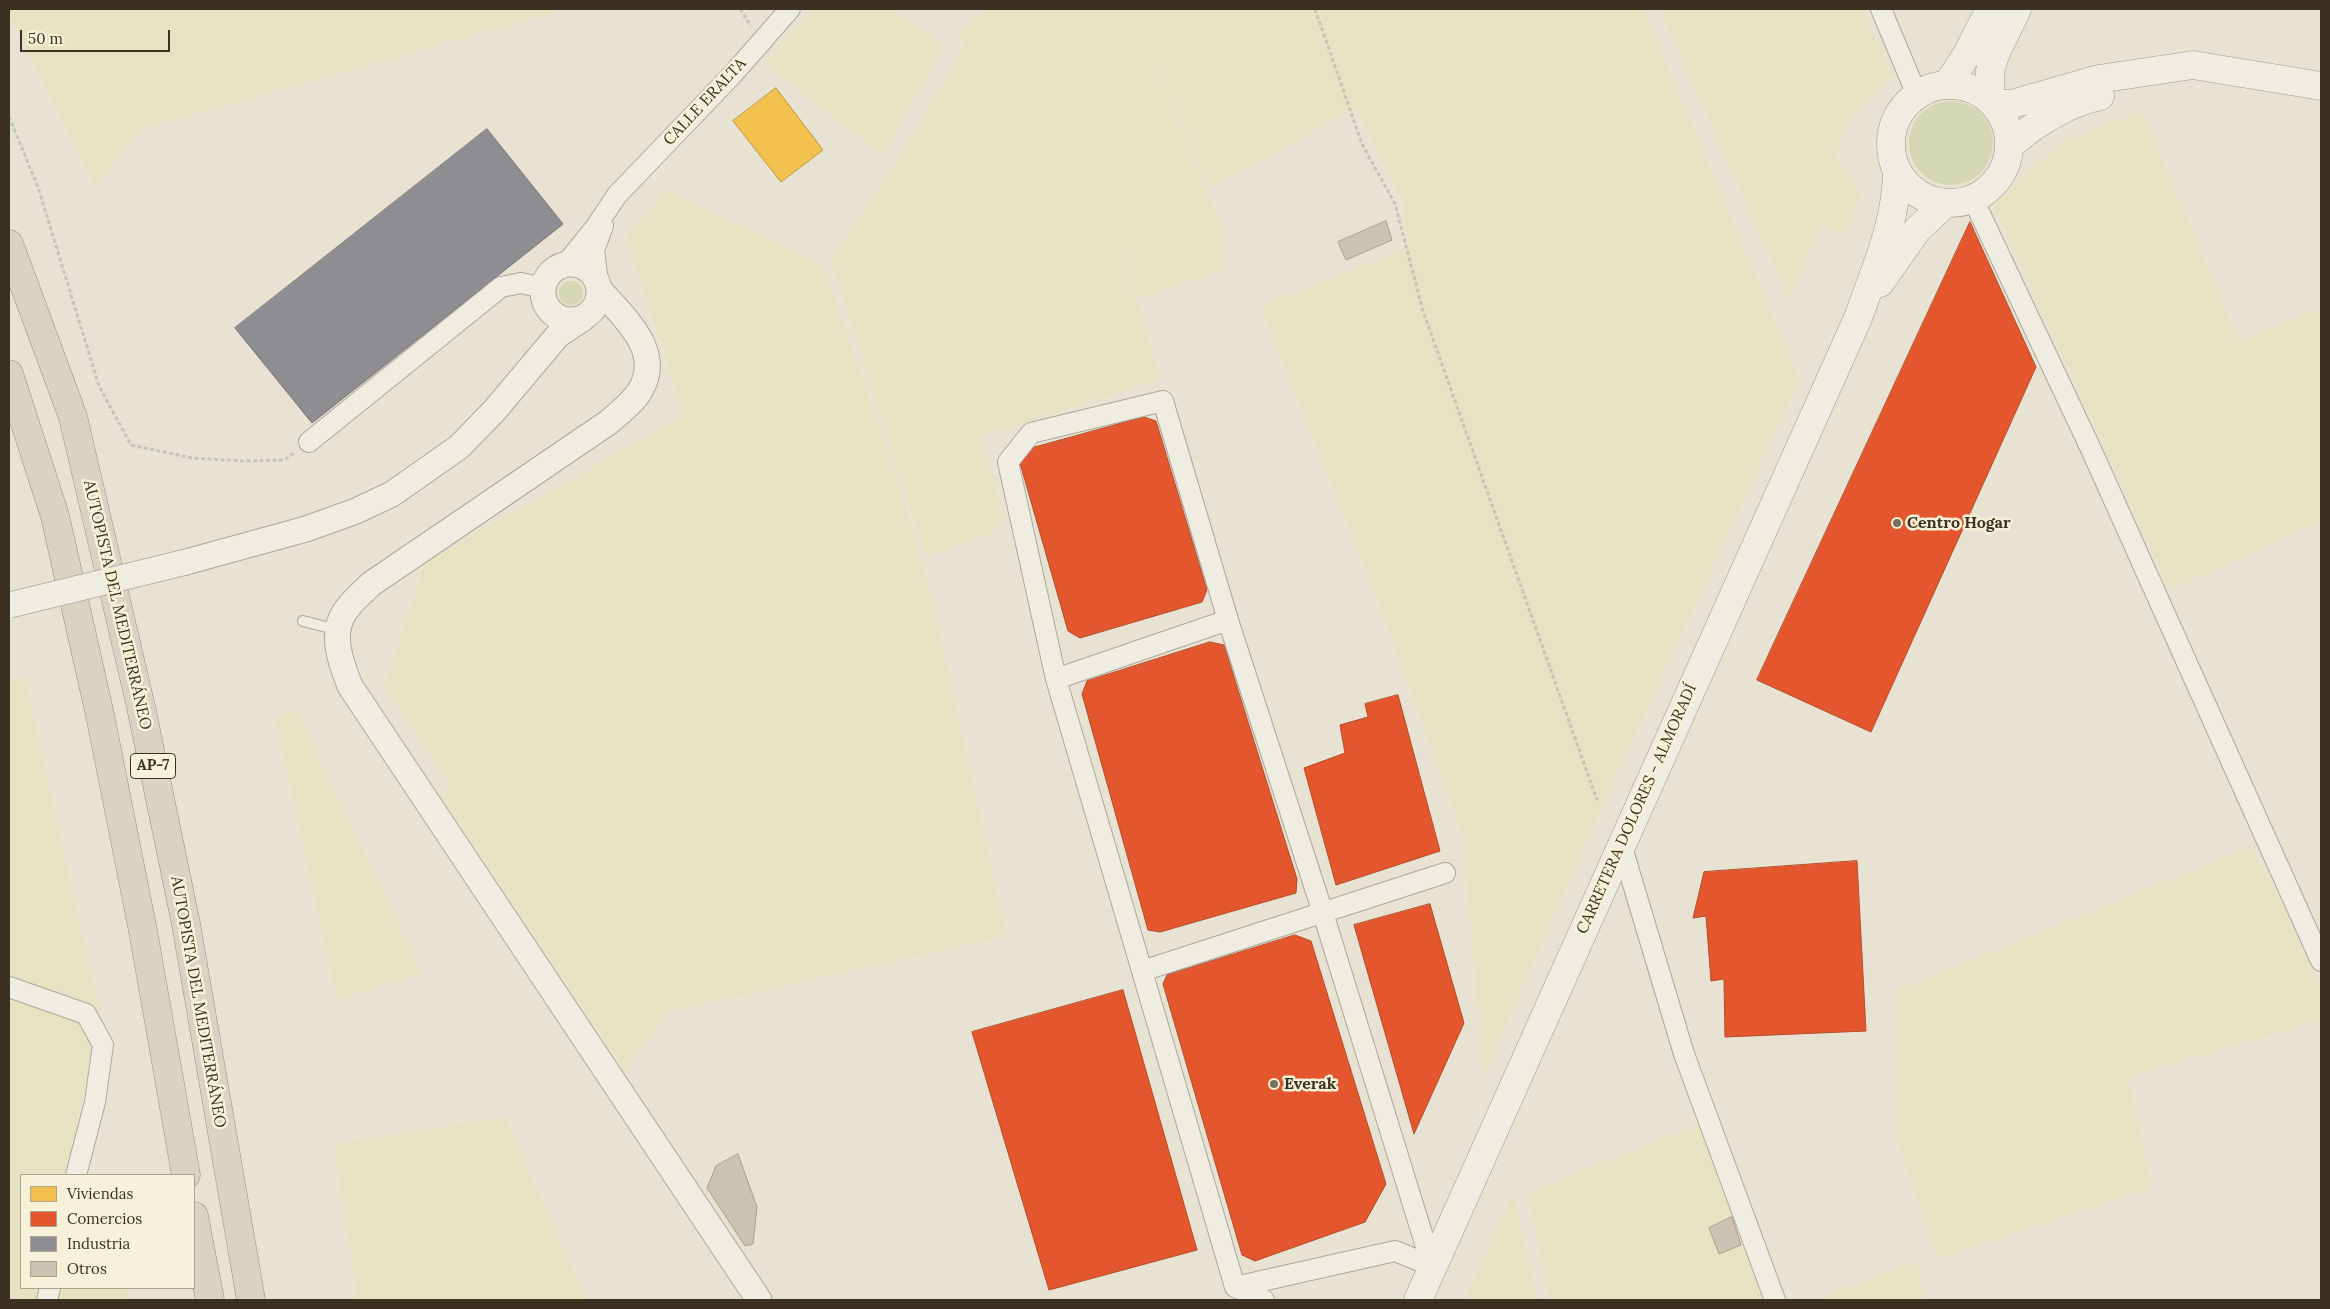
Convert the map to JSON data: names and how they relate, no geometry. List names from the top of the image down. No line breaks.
{"streets":{"highway":["AUTOPISTA DEL MEDITERRÁNEO","AP-7"],"main road":["CARRETERA DOLORES - ALMORADÍ"],"street":["CALLE ERALTA"]},"places":["Centro Hogar","Everak"],"legend":["Viviendas","Comercios","Industria","Otros"],"scale_bar":"50 m"}
